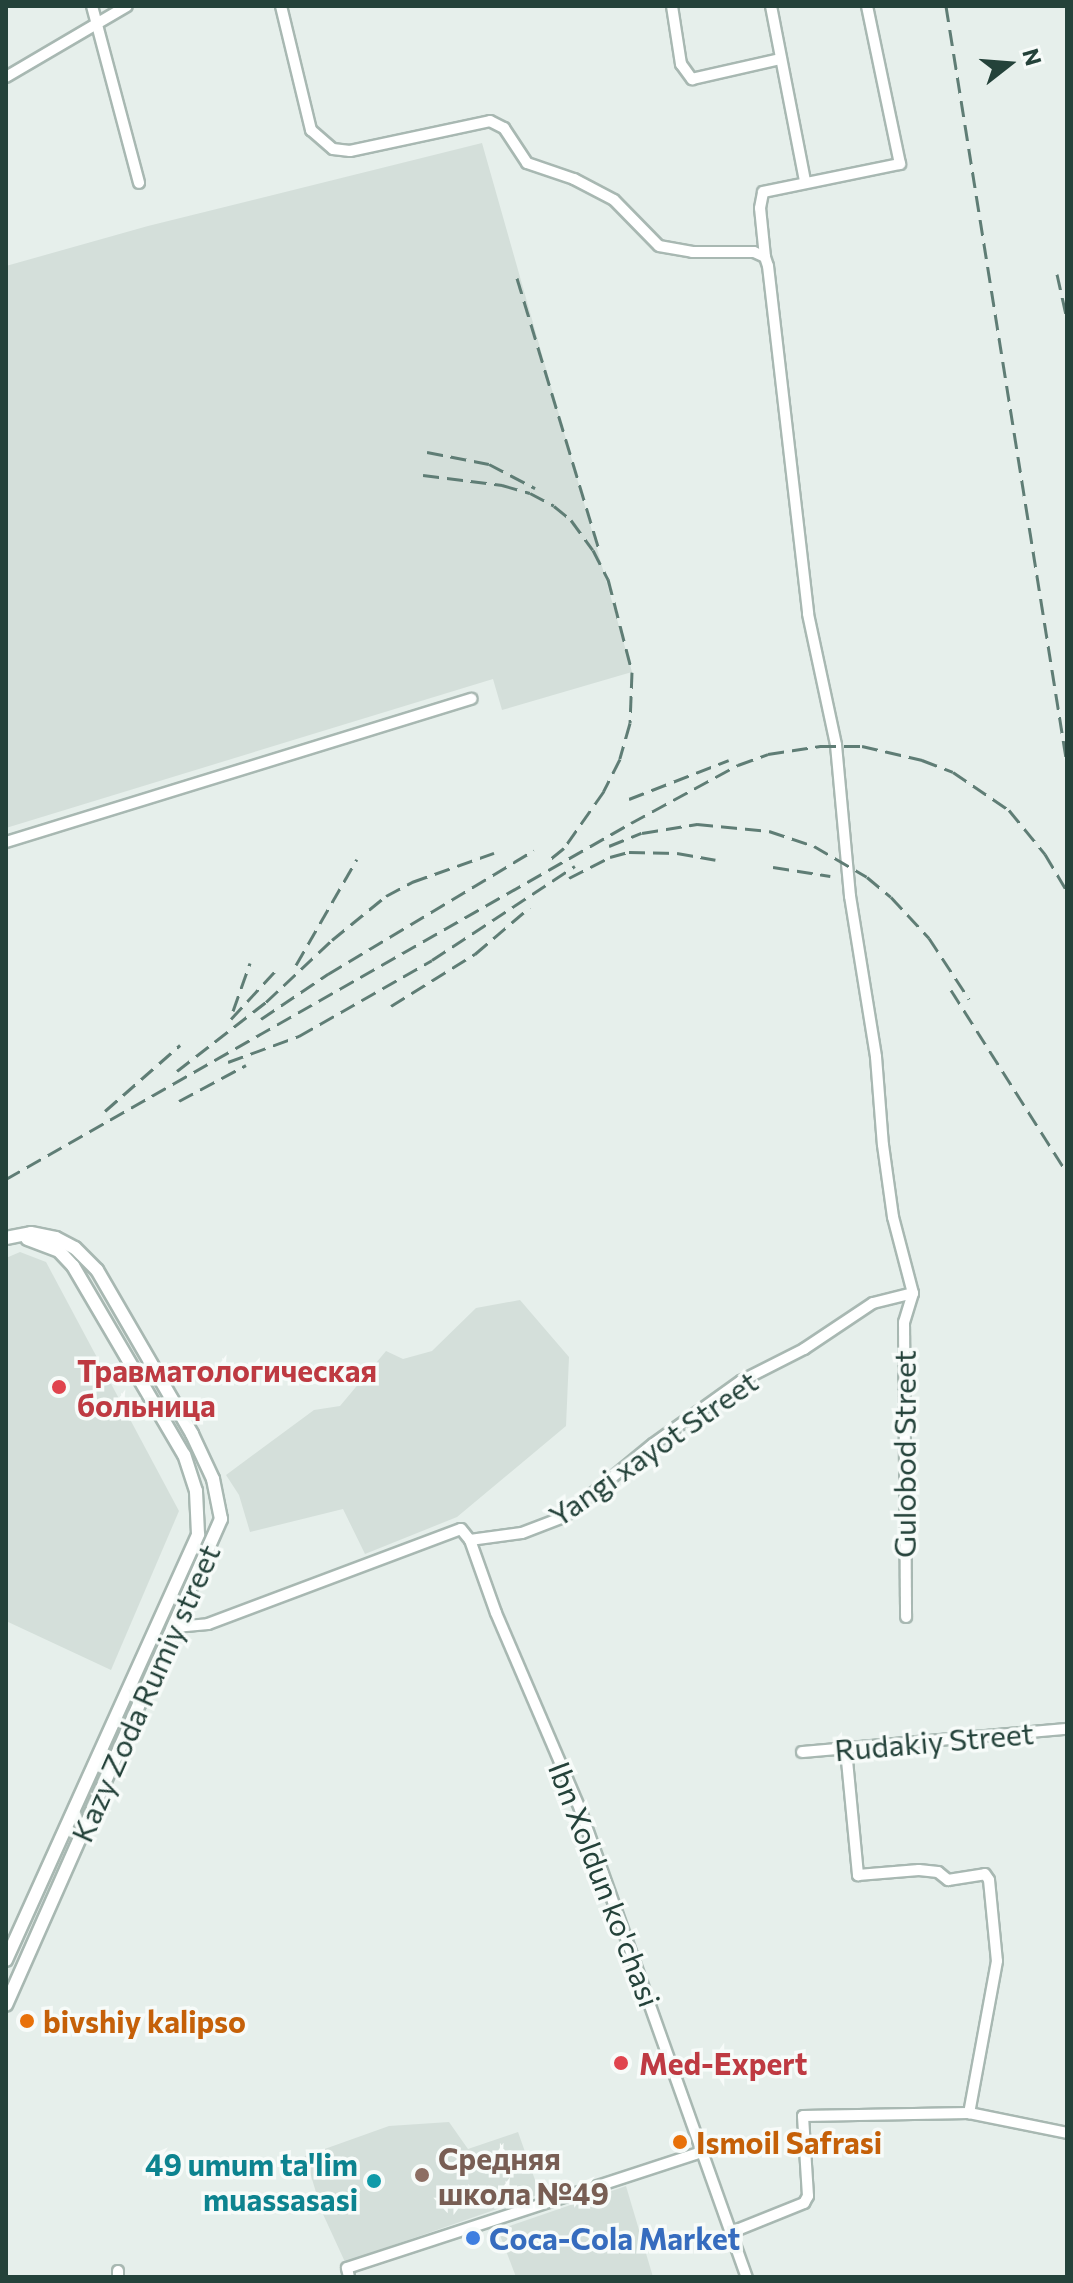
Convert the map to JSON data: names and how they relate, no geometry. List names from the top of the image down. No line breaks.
{"streets":{"street":["Yangi xayot Street","Gulobod Street","Kazy Zoda Rumiy street","Rudakiy Street","Ibn Xoldun ko'chasi"]},"crossings":[["Yangi xayot Street","Gulobod Street"],["Yangi xayot Street","Kazy Zoda Rumiy street"],["Yangi xayot Street","Ibn Xoldun ko'chasi"]],"places":["Травматологическая больница","bivshiy kalipso","Med-Expert","Ismoil Safrasi","Средняя школа №49","49 umum ta'lim muassasasi","Coca-Cola Market"],"north":"right"}
